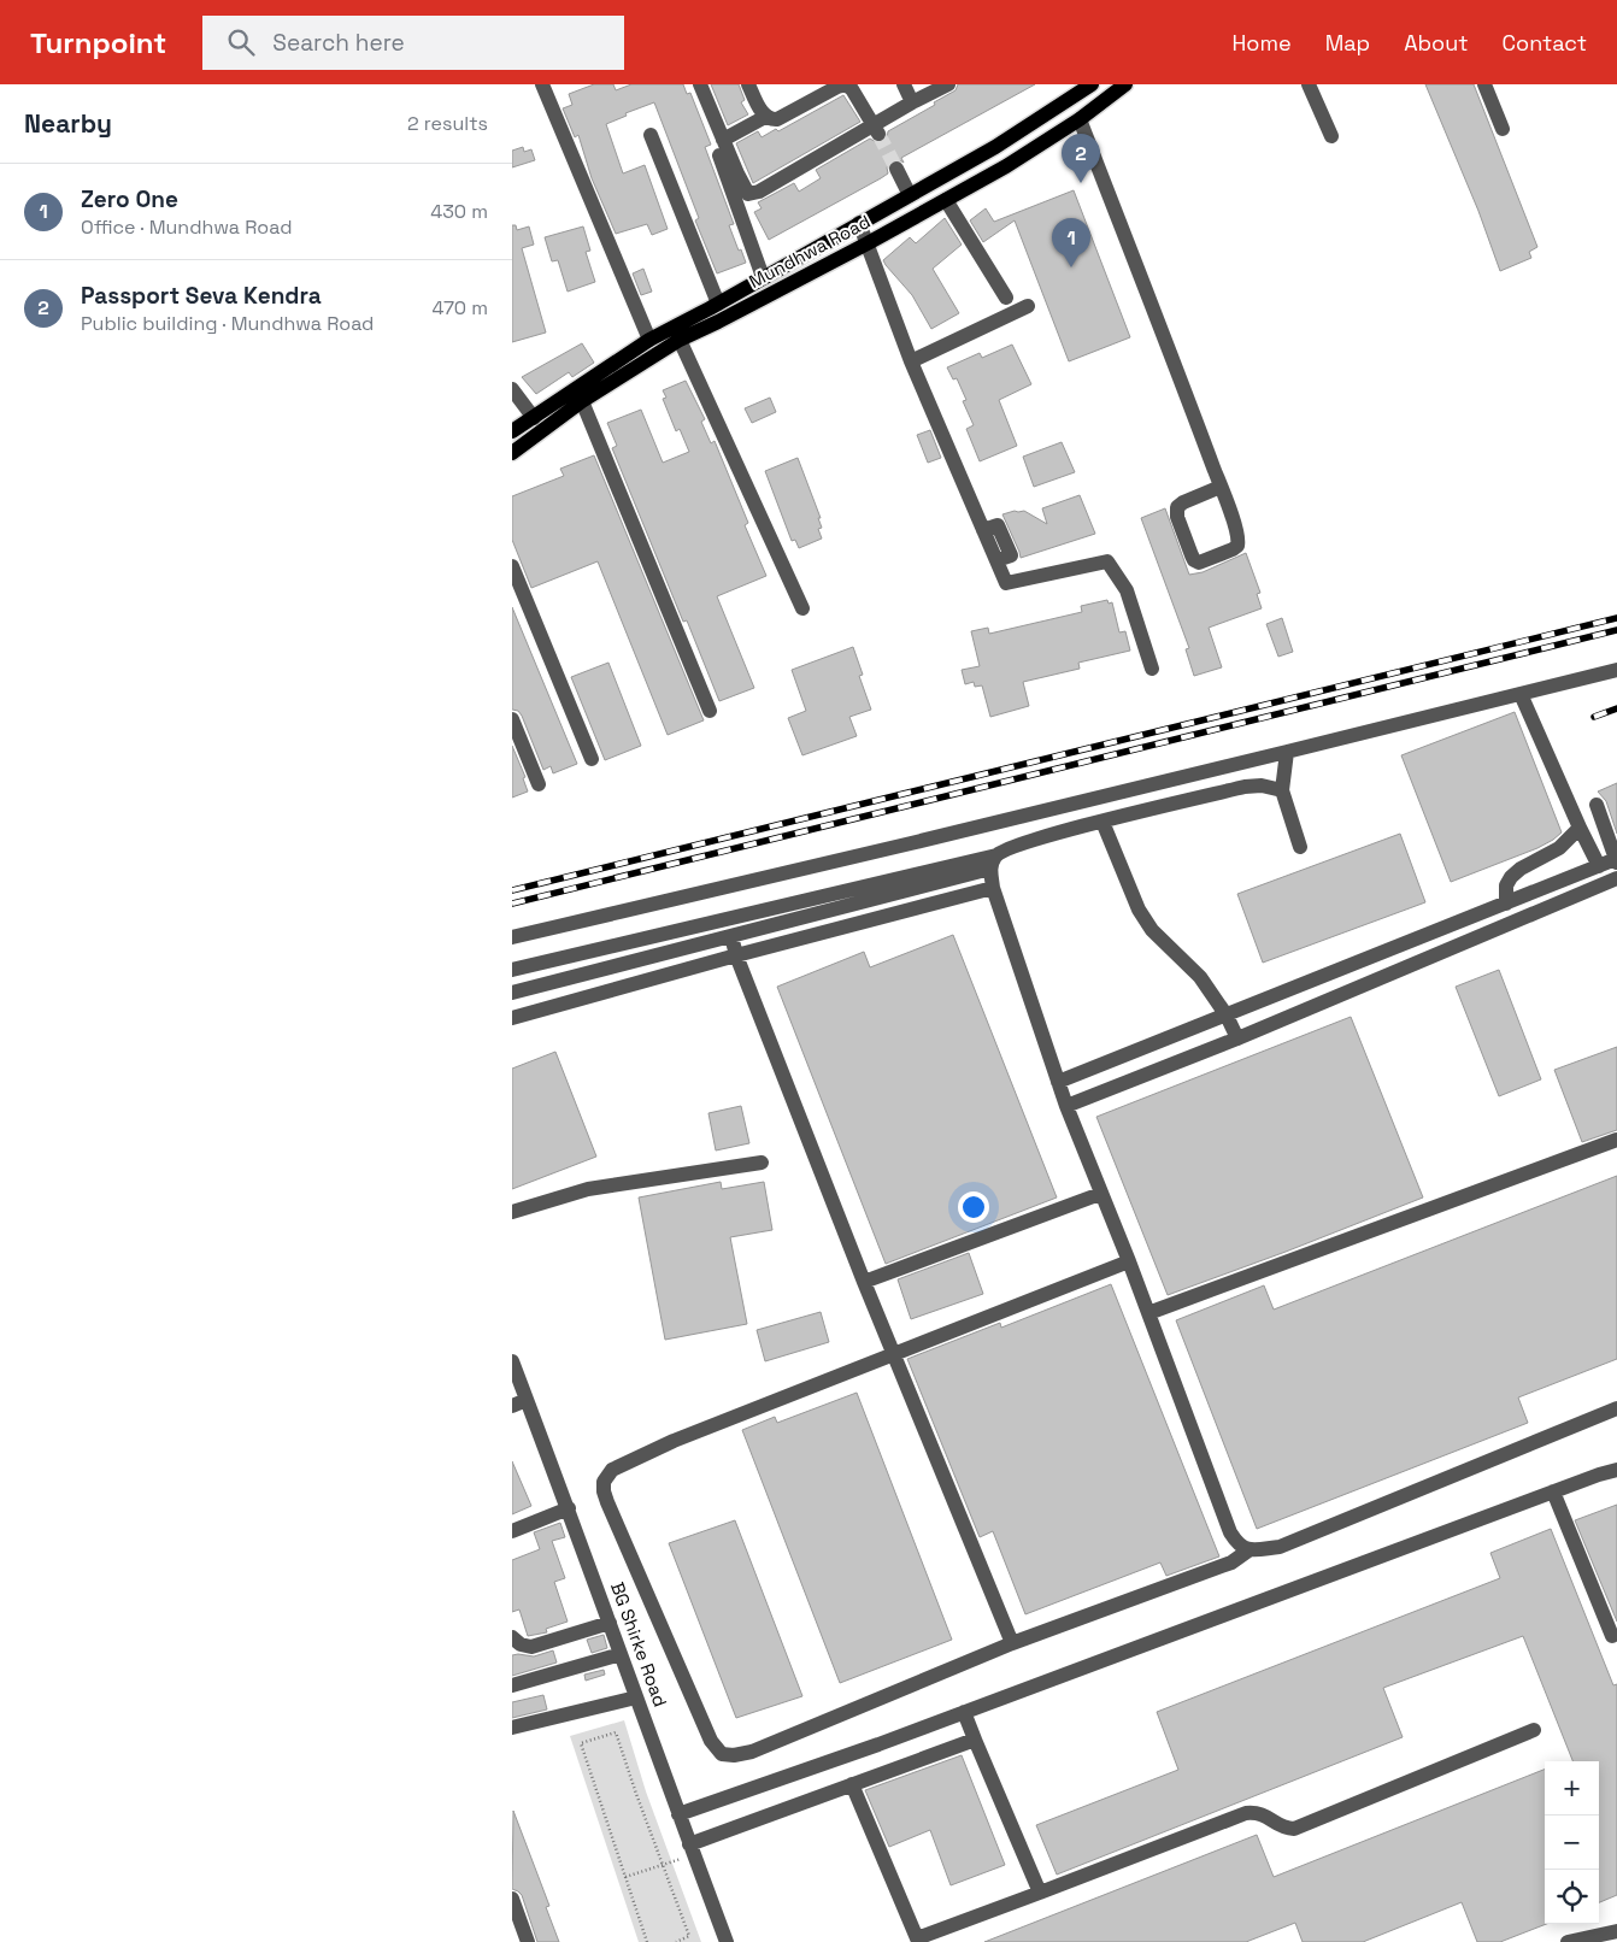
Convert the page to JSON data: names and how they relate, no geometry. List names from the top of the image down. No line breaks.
{"streets":{"main road":["Mundhwa Road"],"street":["BG Shirke Road"]},"page":{"header":"Turnpoint","search":"Search here","nav":["Home","Map","About","Contact"],"heading":["Nearby","2 results"],"pins":["2","1"],"list":[{"mark":"1","name":"Zero One","note":"Office · Mundhwa Road","value":"430 m"},{"mark":"2","name":"Passport Seva Kendra","note":"Public building · Mundhwa Road","value":"470 m"}],"map_buttons":["+","−"]}}
